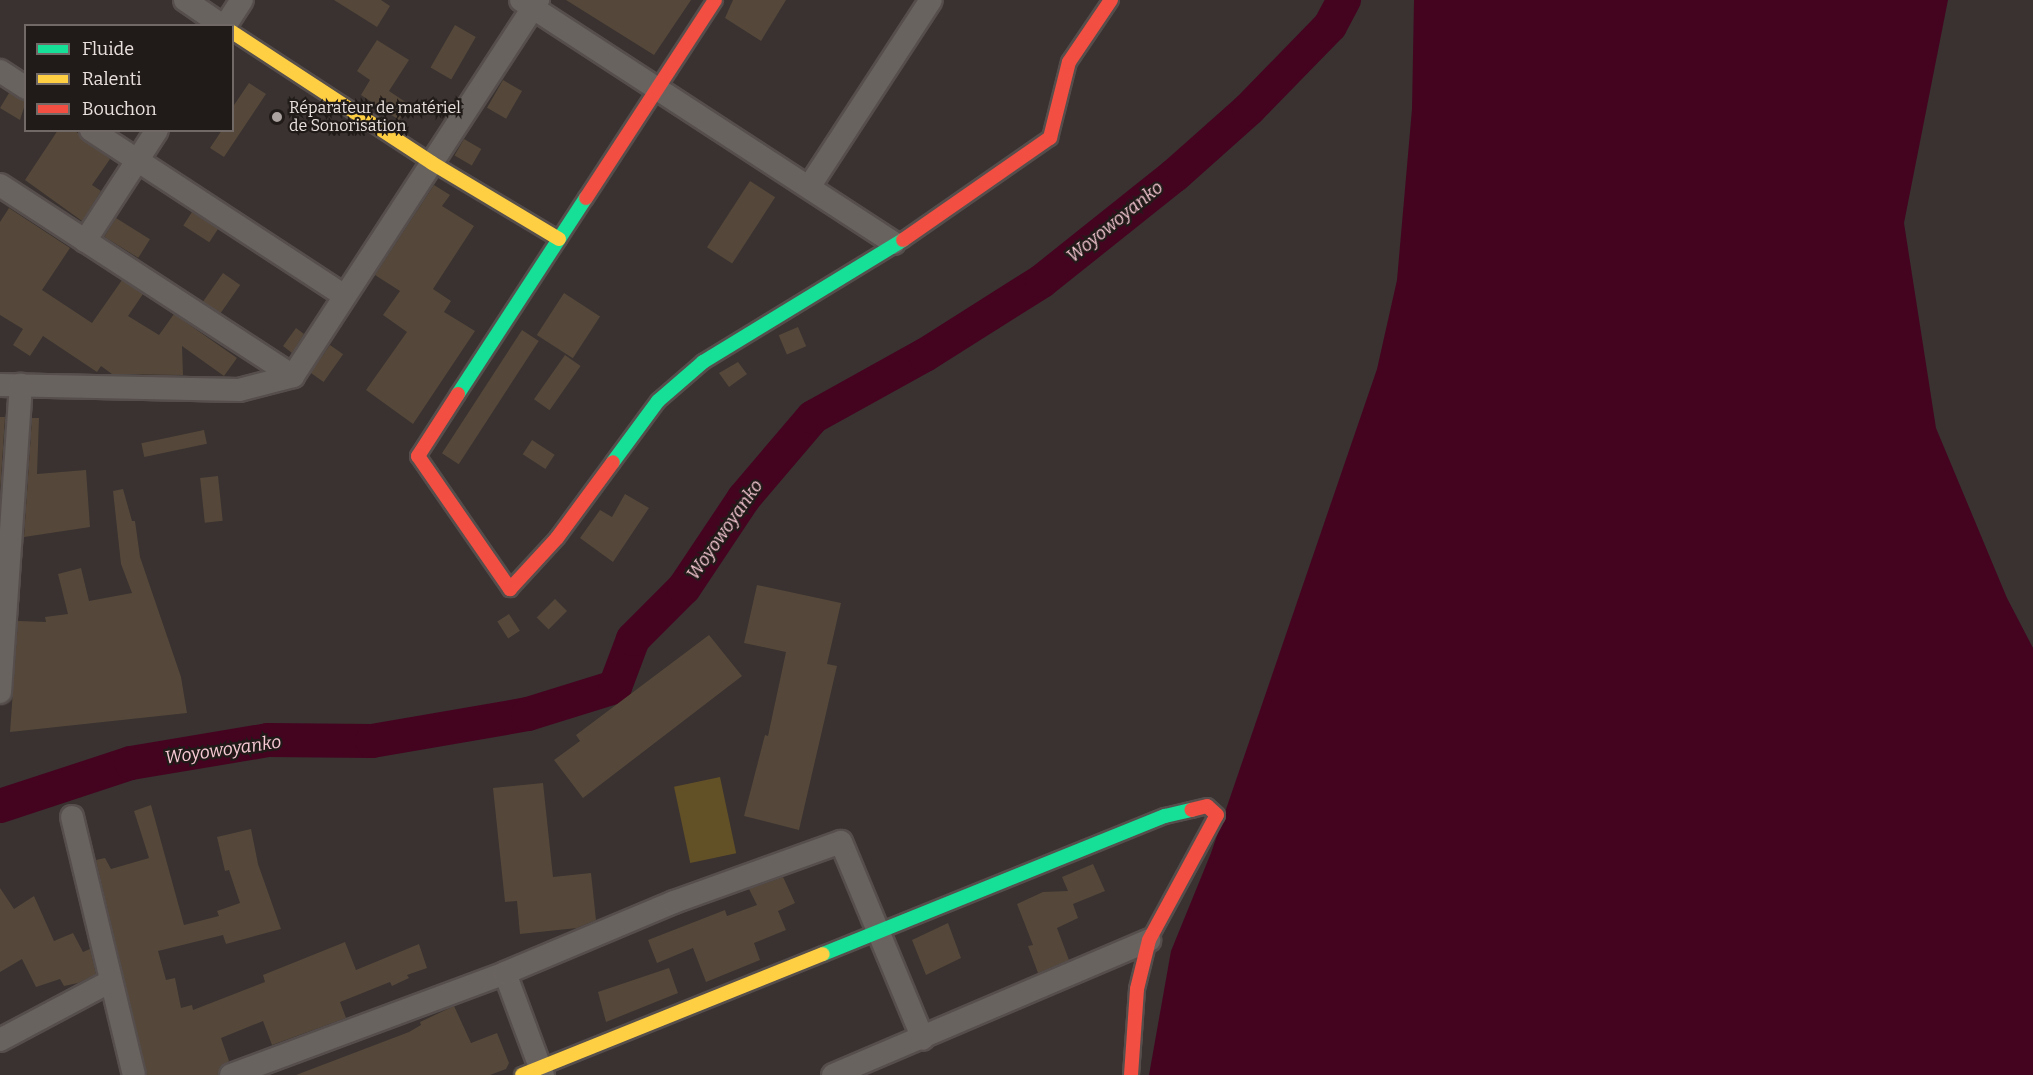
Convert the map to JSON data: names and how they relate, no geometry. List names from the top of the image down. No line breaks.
{"water":["Woyowoyanko"],"places":["Réparateur de matériel de Sonorisation"],"legend":["Fluide","Ralenti","Bouchon"]}
